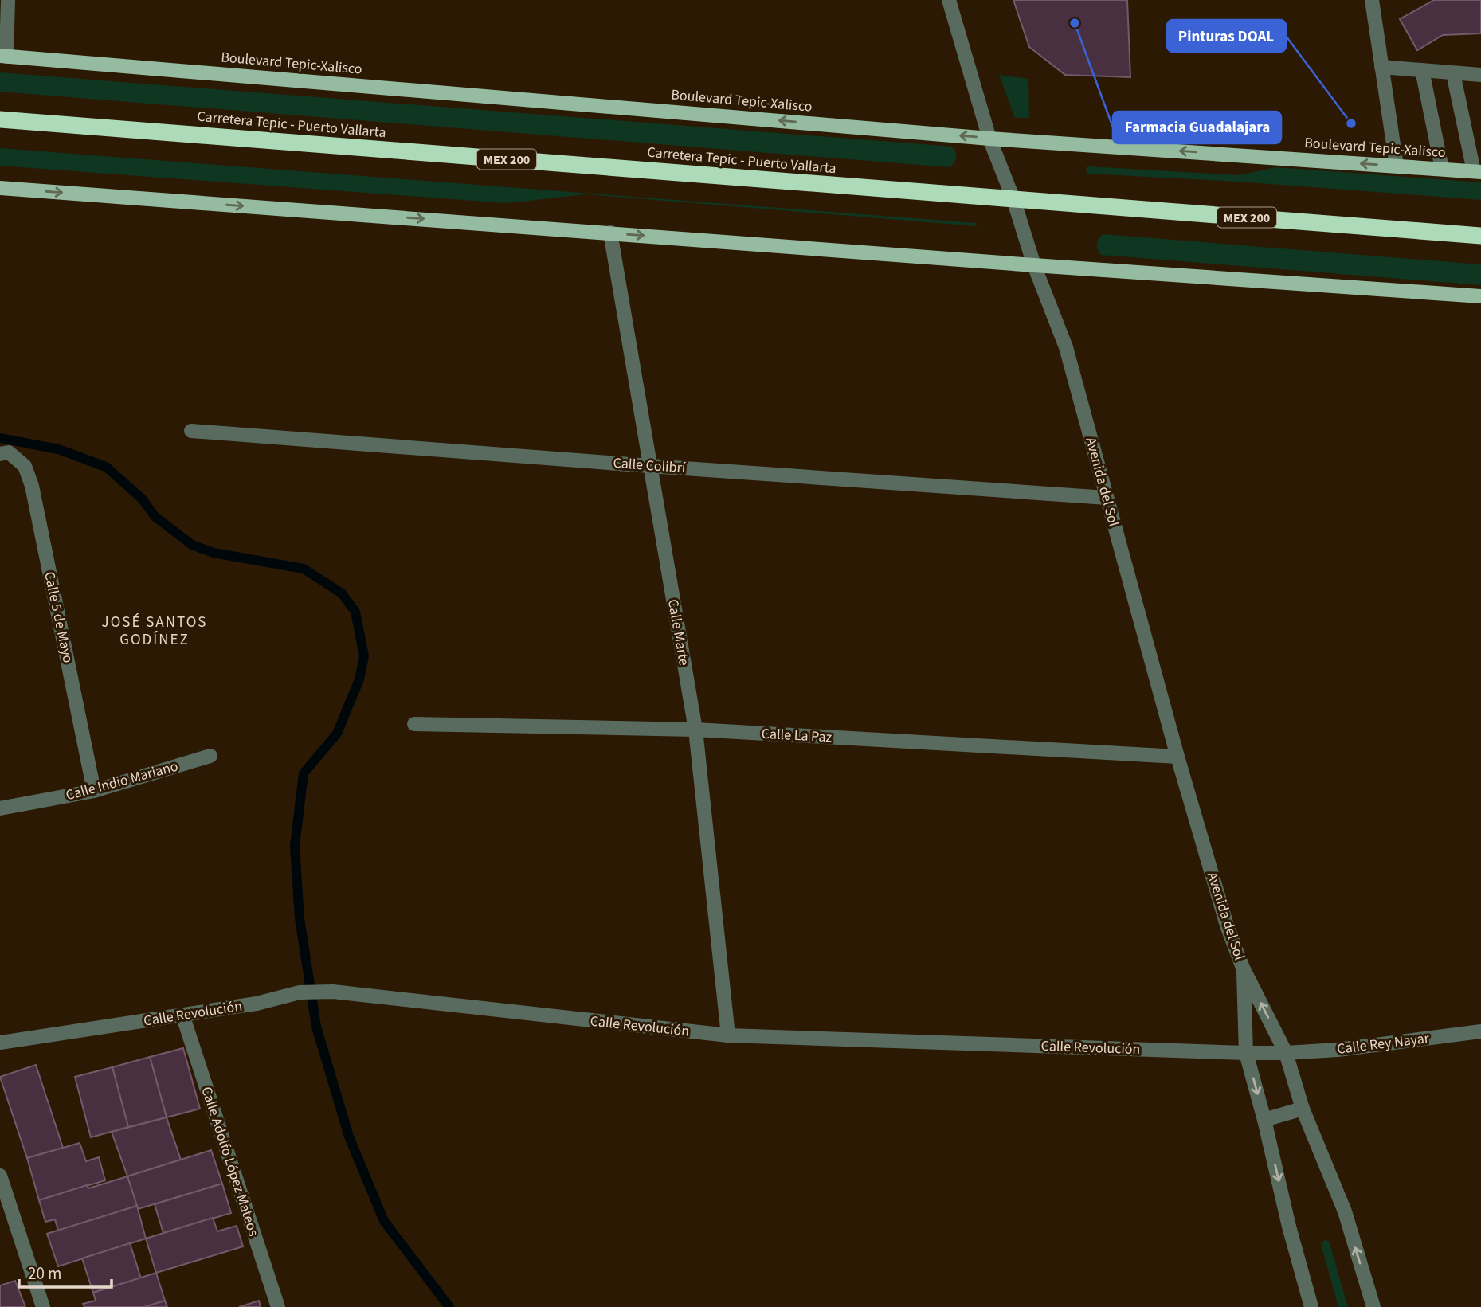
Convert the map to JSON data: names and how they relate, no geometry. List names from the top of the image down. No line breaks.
{"streets":{"highway":["Carretera Tepic - Puerto Vallarta","MEX 200"],"main road":["Boulevard Tepic-Xalisco"],"street":["Calle Colibrí","Avenida del Sol","Calle 5 de Mayo","Calle Marte","Calle La Paz","Calle Indio Mariano","Calle Revolución","Calle Rey Nayar","Calle Adolfo López Mateos"]},"crossings":[["Boulevard Tepic-Xalisco","Avenida del Sol"],["Carretera Tepic - Puerto Vallarta","Avenida del Sol"],["Calle Colibrí","Avenida del Sol"],["Calle Colibrí","Calle Marte"],["Avenida del Sol","Calle La Paz"],["Avenida del Sol","Calle Revolución"],["Avenida del Sol","Calle Rey Nayar"],["Calle 5 de Mayo","Calle Indio Mariano"],["Calle Marte","Calle La Paz"],["Calle Marte","Calle Revolución"],["Calle Revolución","Calle Rey Nayar"],["Calle Revolución","Calle Adolfo López Mateos"]],"districts":["JOSÉ SANTOS GODÍNEZ"],"places":["Farmacia Guadalajara","Pinturas DOAL"],"scale_bar":"20 m"}
